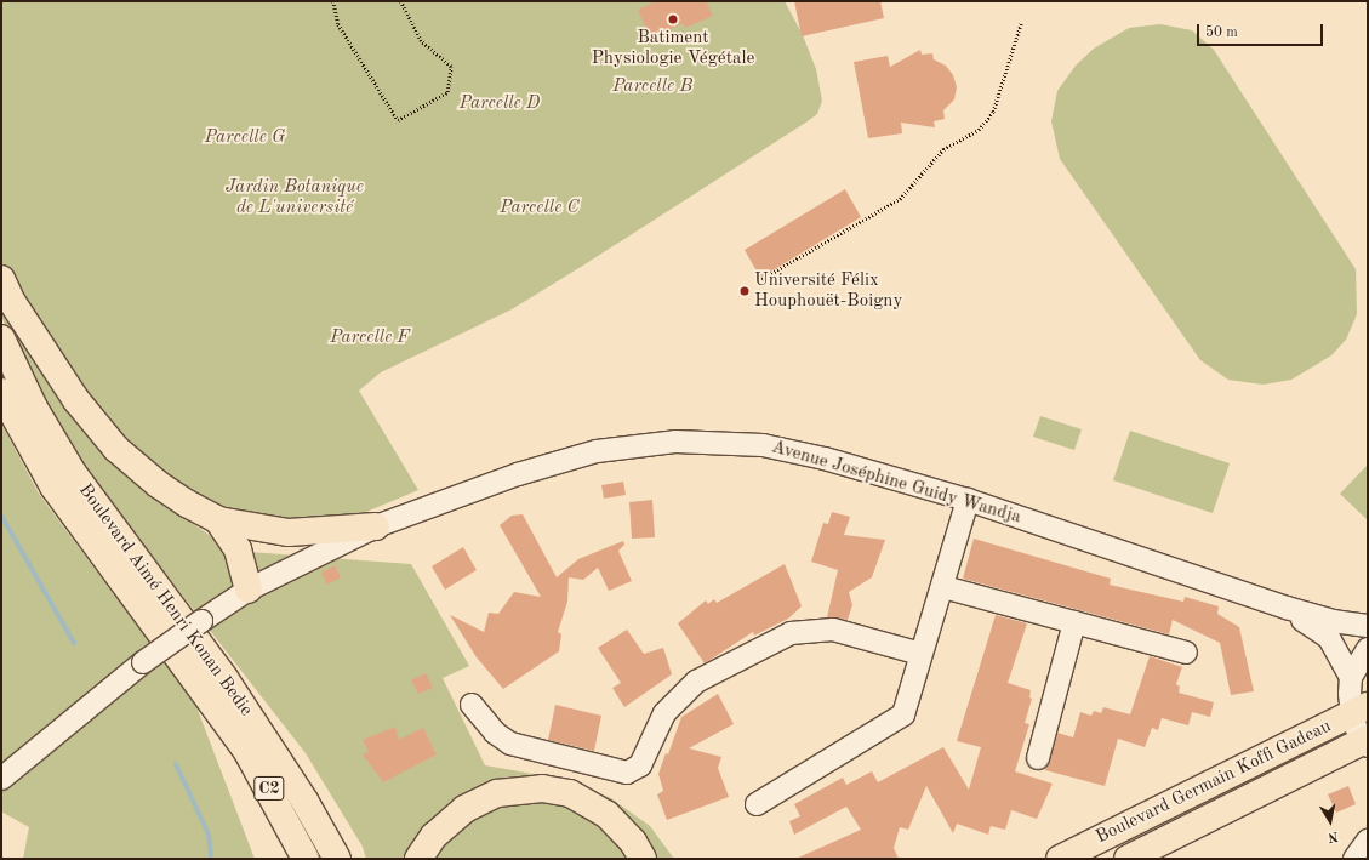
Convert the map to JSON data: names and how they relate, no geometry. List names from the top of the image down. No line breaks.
{"streets":{"main road":["Boulevard Aimé Henri Konan Bedie","Boulevard Germain Koffi Gadeau","C2"],"street":["Avenue Joséphine Guidy Wandja"]},"parks":["Parcelle B","Parcelle D","Parcelle G","Jardin Botanique de L'université","Parcelle C","Parcelle F"],"places":["Batiment Physiologie Végétale","Université Félix Houphouët-Boigny"],"scale_bar":"50 m","north":"bottom"}
